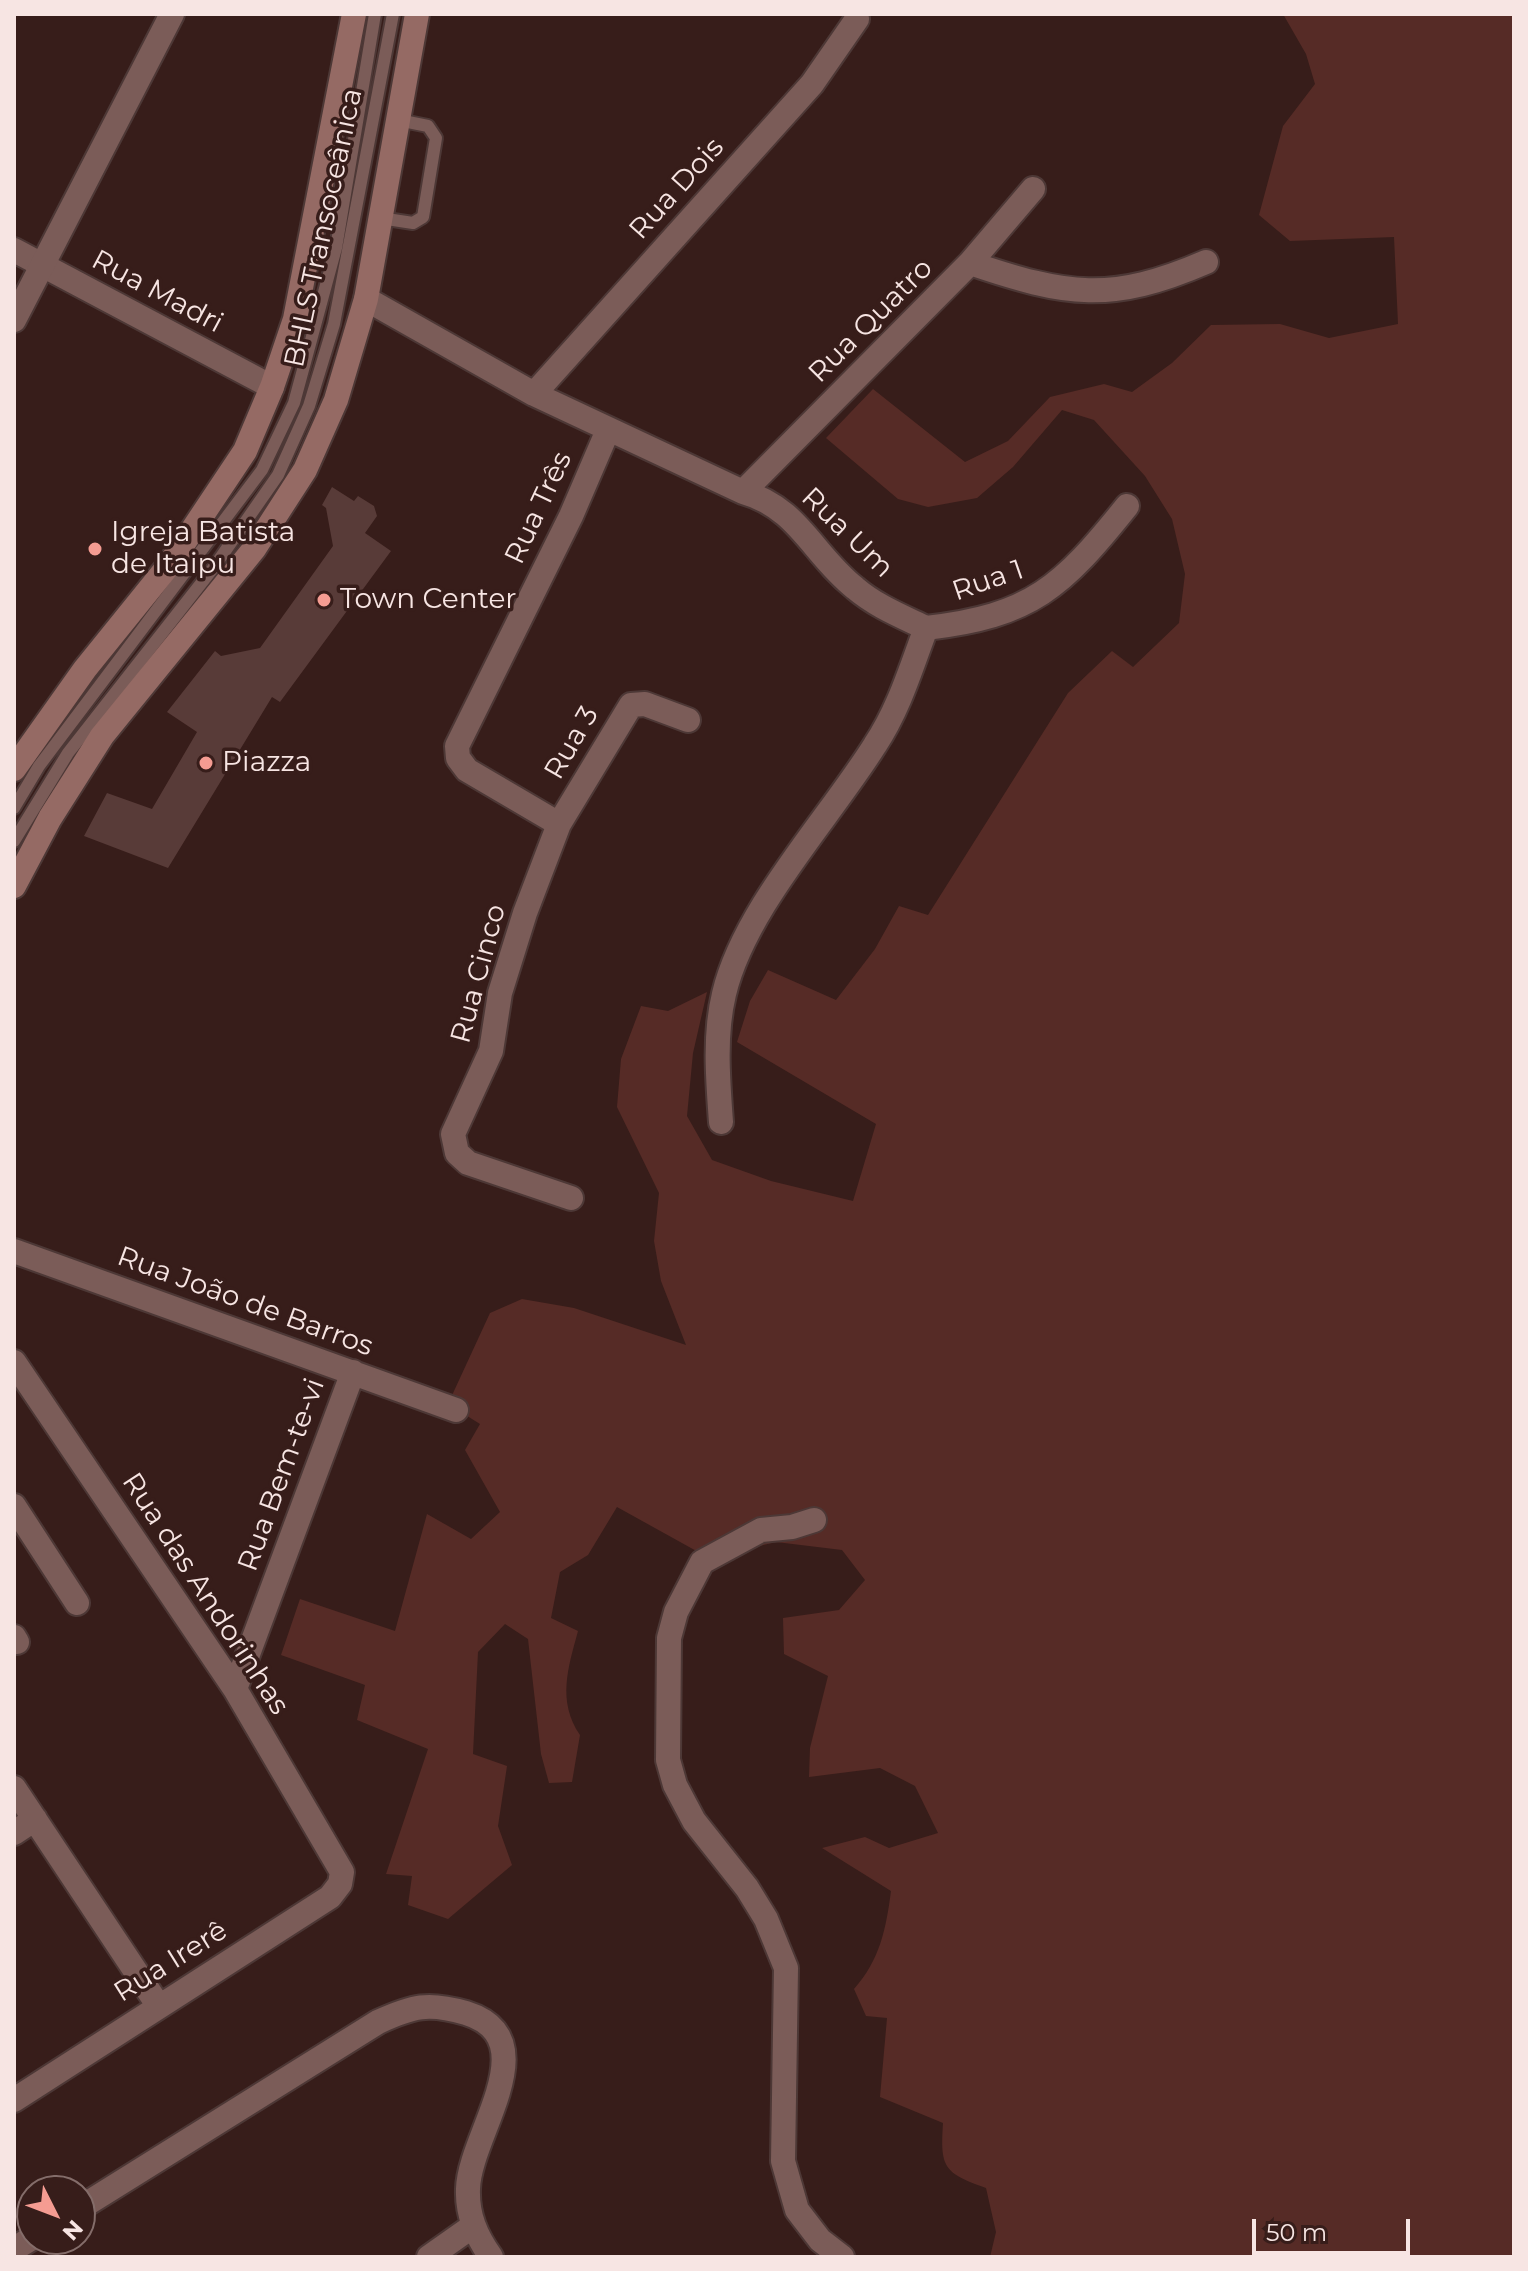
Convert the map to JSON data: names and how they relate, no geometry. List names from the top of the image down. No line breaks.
{"streets":{"street":["Rua Dois","Rua Madri","Rua Quatro","Rua Três","Rua Um","Rua 1","Rua 3","Rua Cinco","Rua João de Barros","Rua Bem-te-vi","Rua das Andorinhas","Rua Irerê"],"lane":["BHLS Transoceânica"]},"crossings":[["Rua Dois","Rua Um"],["Rua Quatro","Rua Um"],["Rua Três","Rua Um"],["Rua Três","Rua 3"],["Rua Três","Rua Cinco"],["Rua Um","Rua 1"],["Rua 3","Rua Cinco"],["Rua João de Barros","Rua Bem-te-vi"],["Rua Bem-te-vi","Rua das Andorinhas"],["Rua das Andorinhas","Rua Irerê"]],"places":["Igreja Batista de Itaipu","Town Center","Piazza"],"scale_bar":"50 m","north":"bottom right"}
